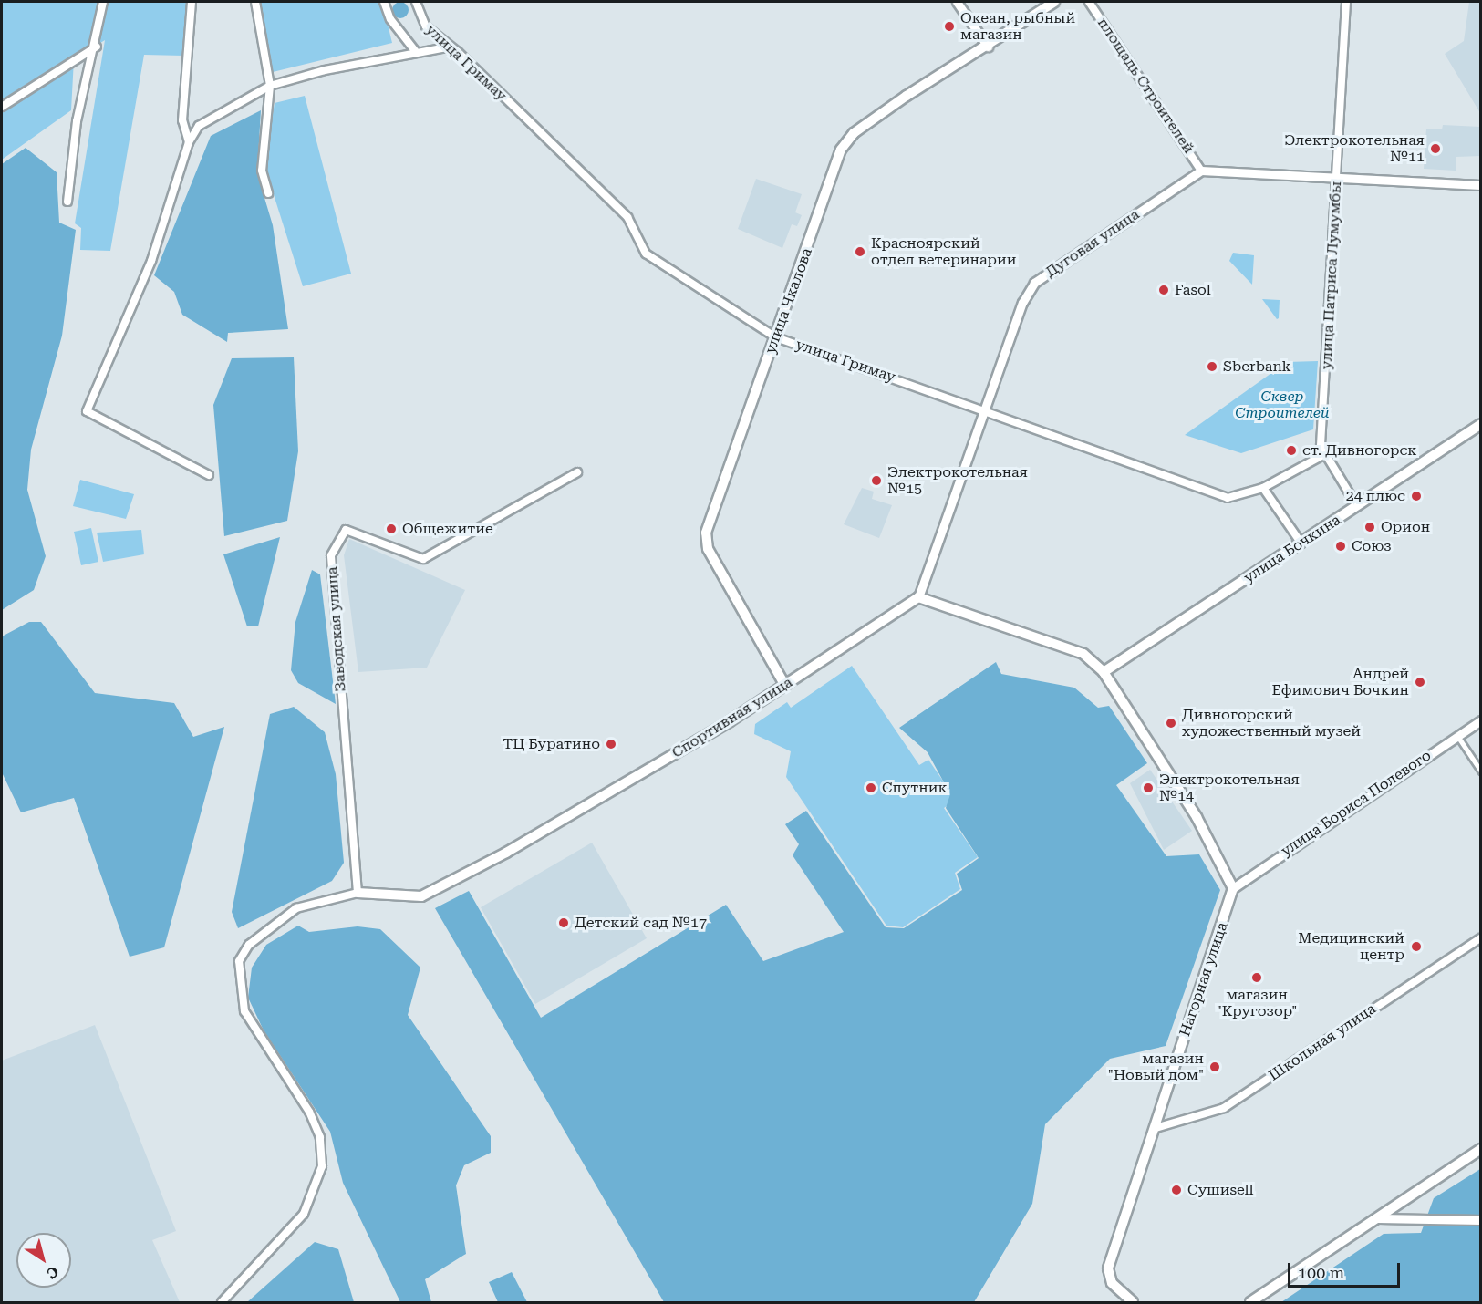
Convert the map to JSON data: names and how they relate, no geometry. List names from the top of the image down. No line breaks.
{"streets":{"main road":["улица Чкалова","улица Бочкина","Спортивная улица","Нагорная улица"],"street":["улица Гримау","площадь Строителей","Дуговая улица","улица Патриса Лумумбы","Заводская улица","улица Бориса Полевого","Школьная улица"]},"crossings":[["улица Гримау","Дуговая улица"],["улица Гримау","улица Патриса Лумумбы"],["улица Гримау","улица Чкалова"],["площадь Строителей","Дуговая улица"],["Дуговая улица","Спортивная улица"],["улица Чкалова","Спортивная улица"],["Заводская улица","Спортивная улица"],["улица Бориса Полевого","Нагорная улица"],["Нагорная улица","Школьная улица"]],"parks":["Сквер Строителей"],"places":["Океан, рыбный магазин","Электрокотельная №11","Красноярский отдел ветеринарии","Fasol","Sberbank","ст. Дивногорск","Электрокотельная №15","24 плюс","Орион","Общежитие","Союз","Андрей Ефимович Бочкин","Дивногорский художественный музей","ТЦ Буратино","Спутник","Электрокотельная №14","Детский сад №17","Медицинский центр","магазин \"Кругозор\"","магазин \"Новый дом\"","Сушиsell"],"scale_bar":"100 m","north":"bottom right"}
